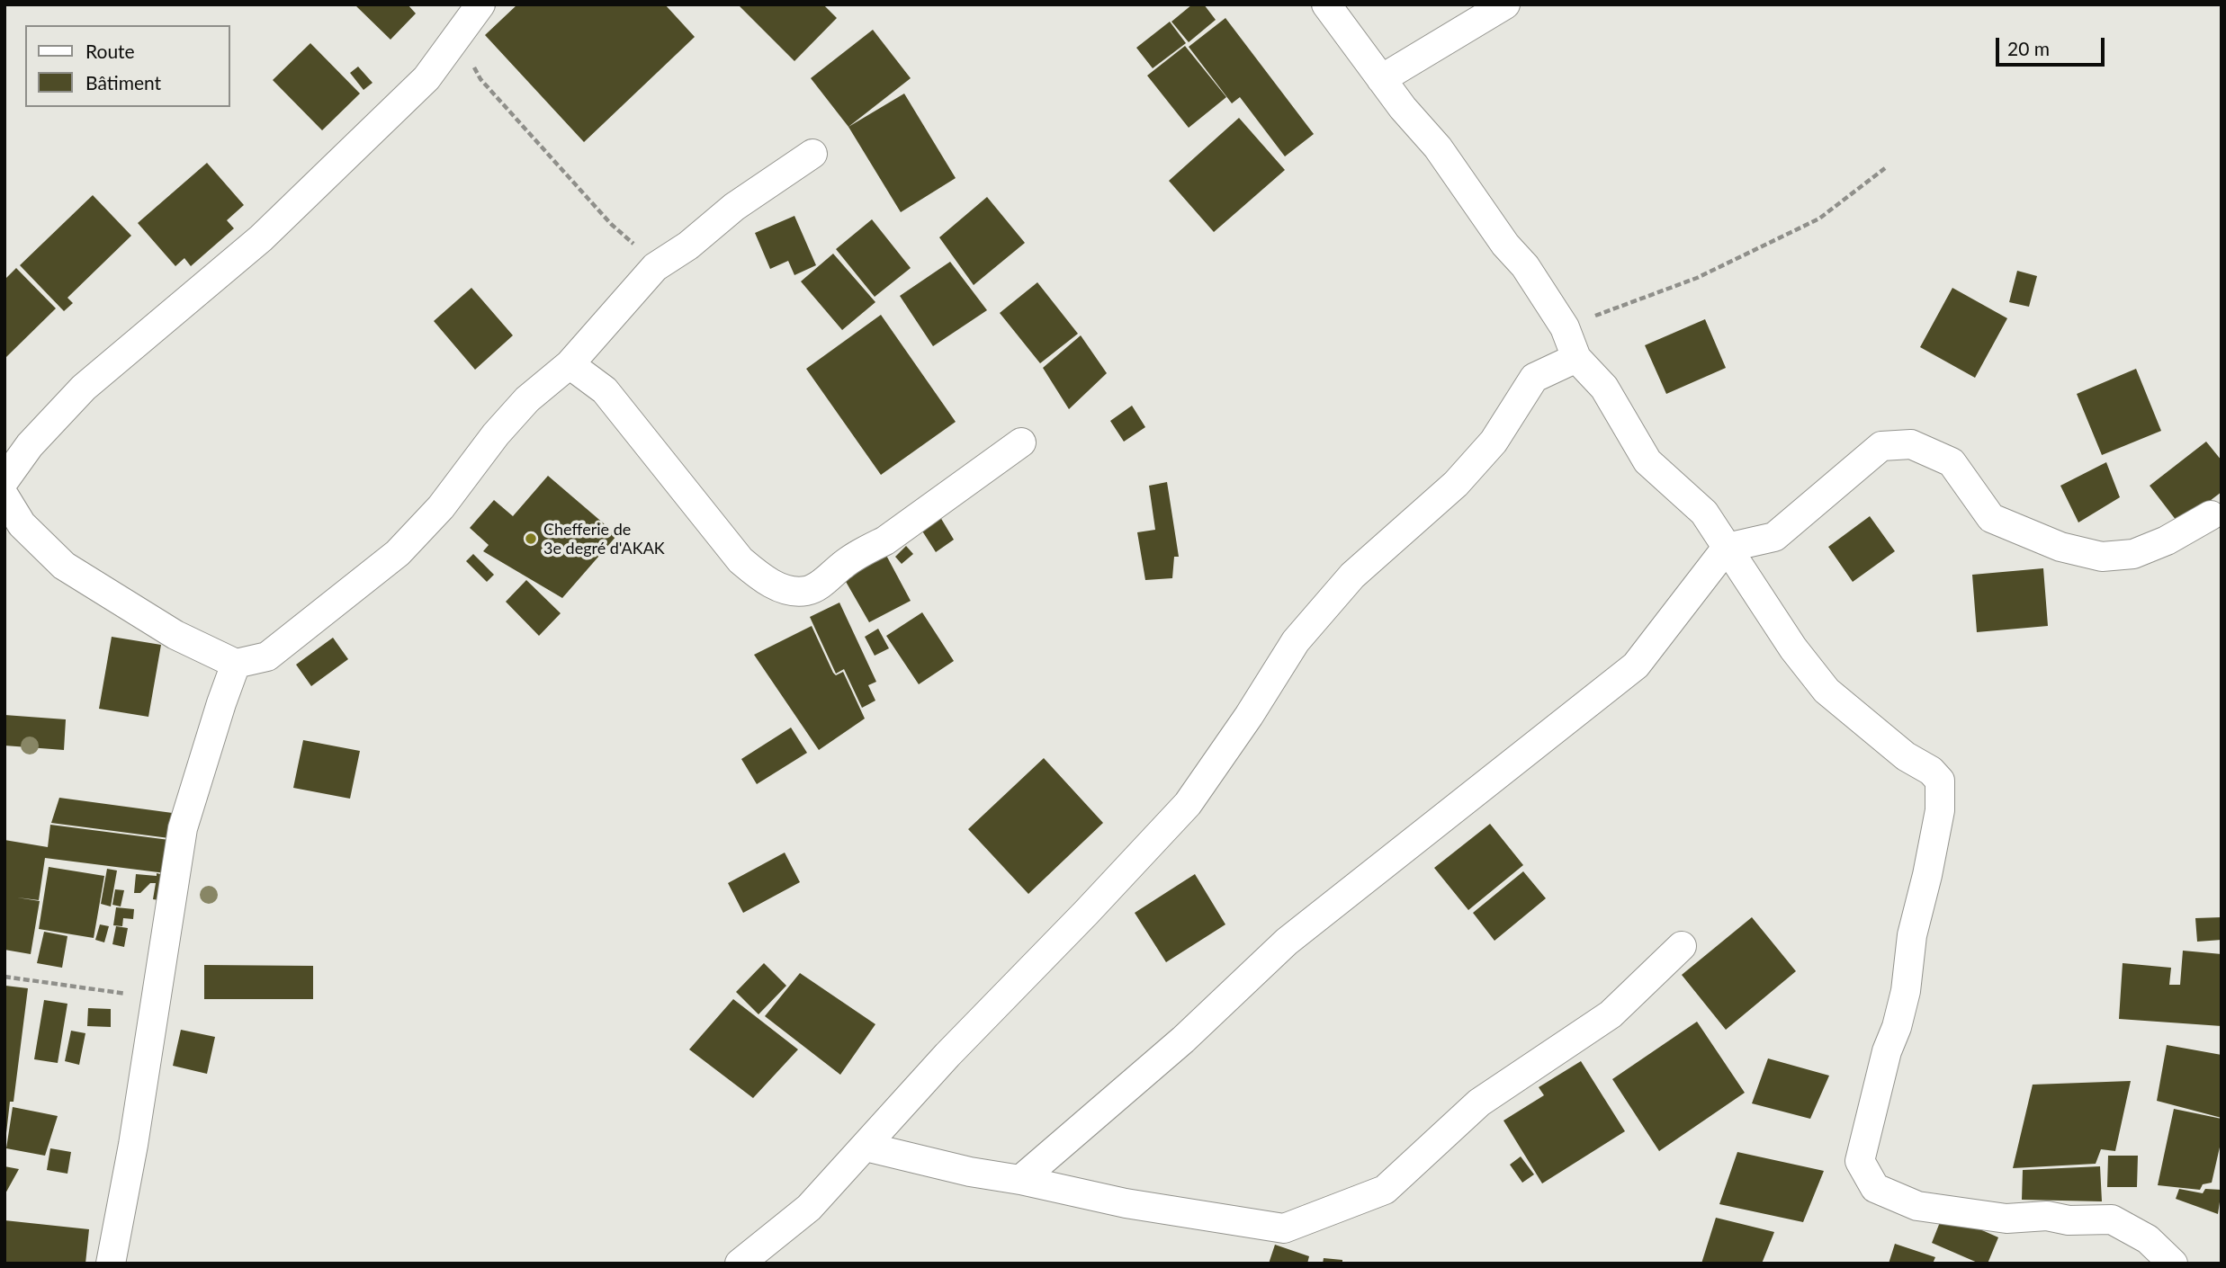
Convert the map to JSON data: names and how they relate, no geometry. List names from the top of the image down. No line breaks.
{"places":["Chefferie de 3e degré d'AKAK"],"legend":["Route","Bâtiment"],"scale_bar":"20 m"}
